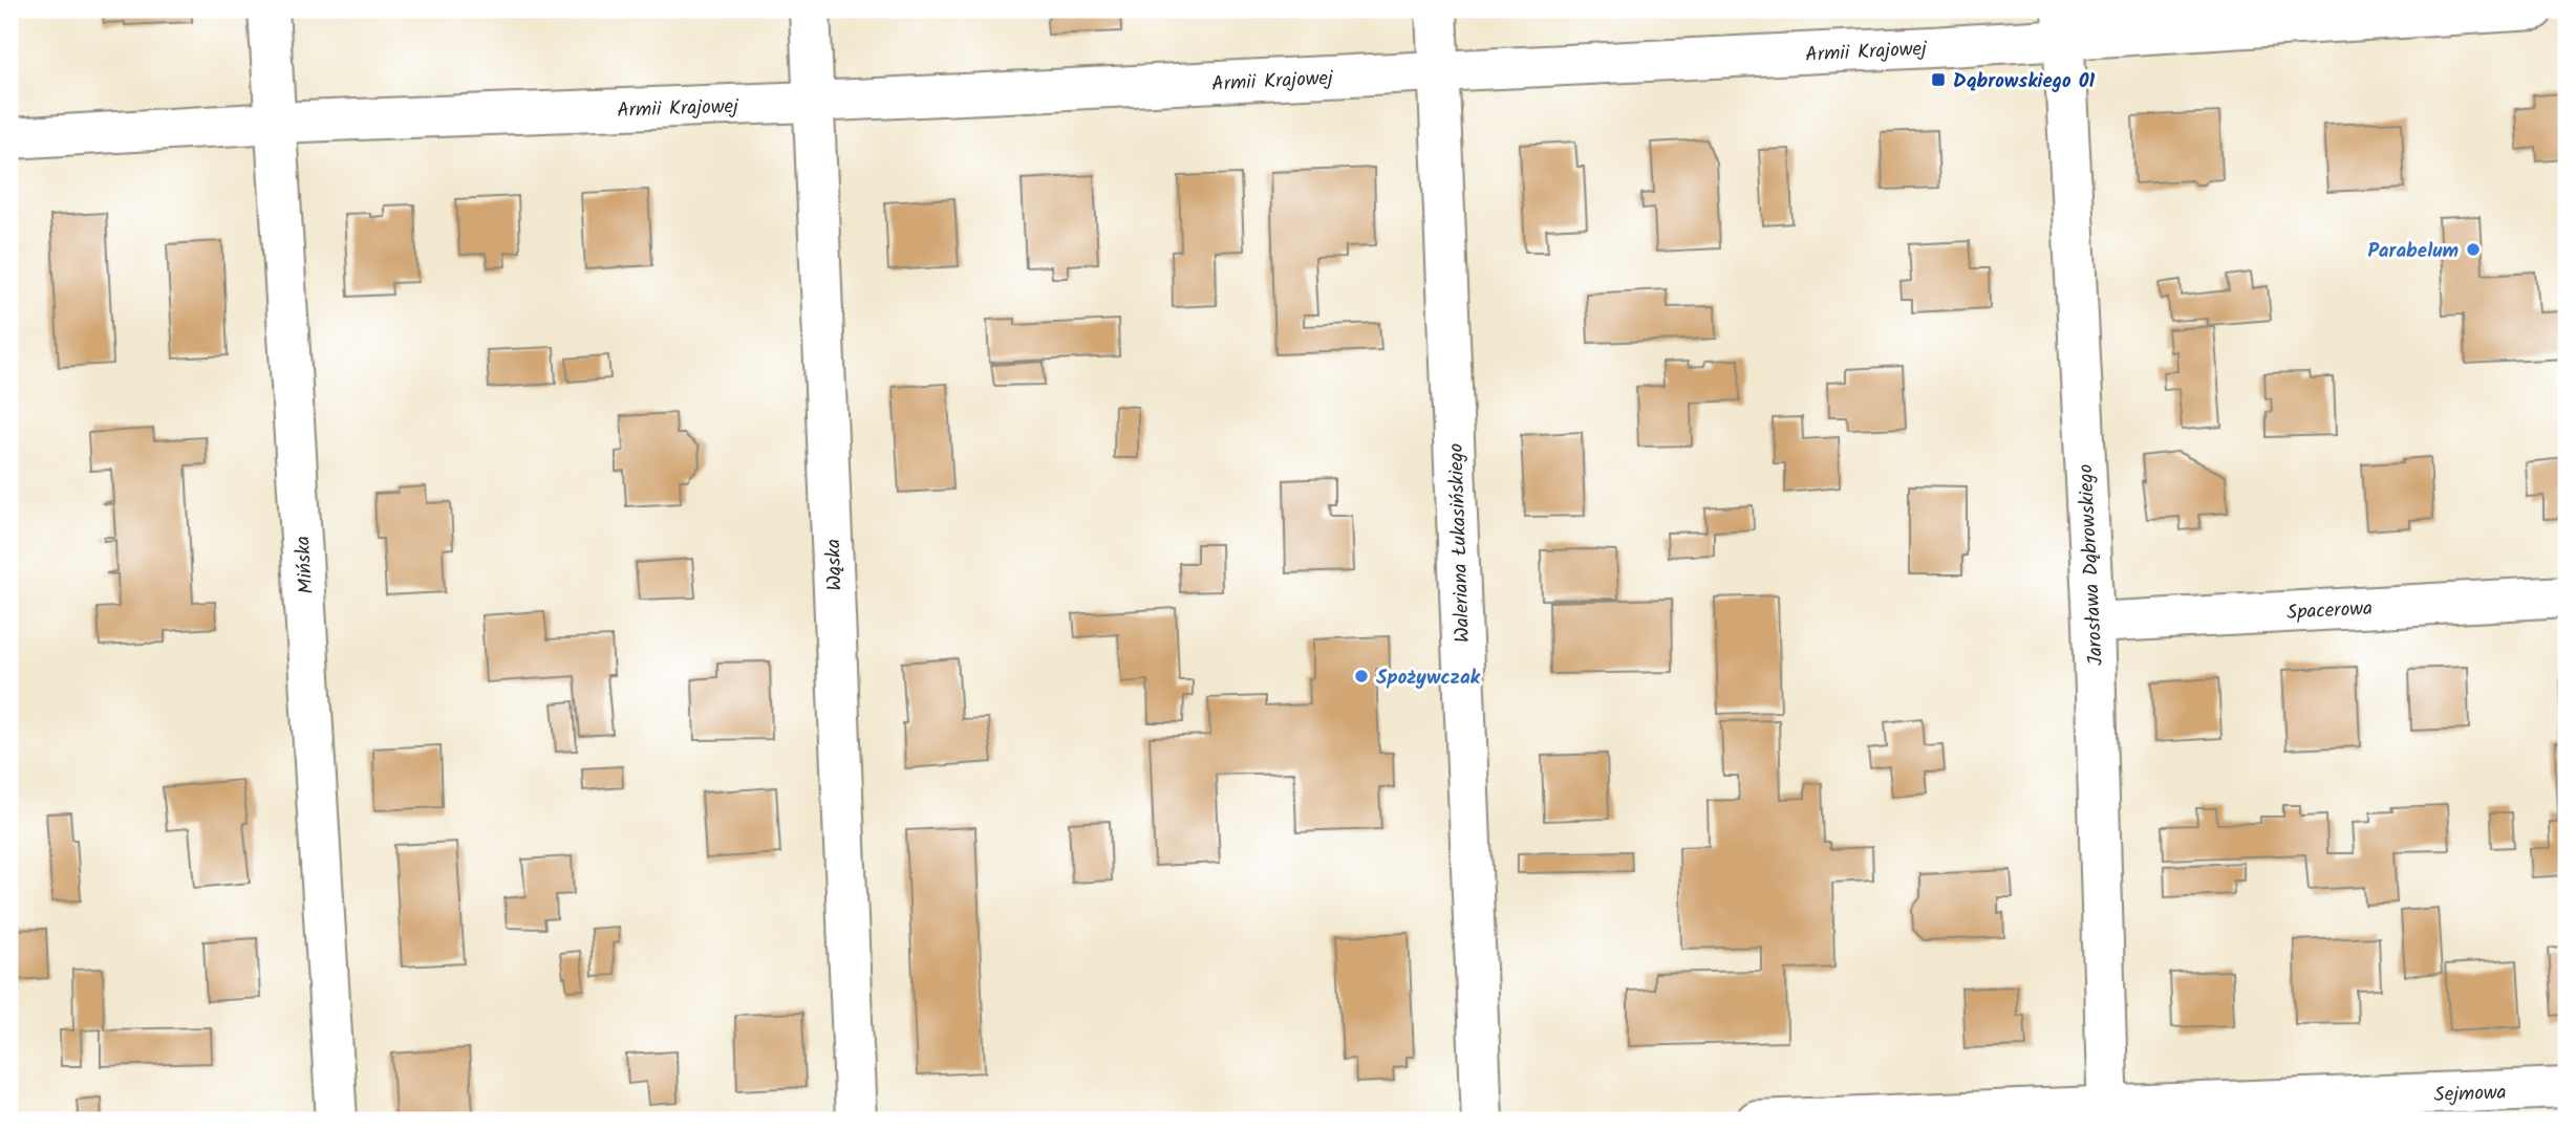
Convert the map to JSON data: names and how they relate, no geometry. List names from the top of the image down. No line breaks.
{"streets":{"street":["Armii Krajowej","Waleriana Łukasińskiego","Mińska","Wąska","Jarosława Dąbrowskiego","Spacerowa","Sejmowa"]},"crossings":[["Armii Krajowej","Waleriana Łukasińskiego"],["Armii Krajowej","Mińska"],["Armii Krajowej","Wąska"],["Armii Krajowej","Jarosława Dąbrowskiego"],["Jarosława Dąbrowskiego","Spacerowa"],["Jarosława Dąbrowskiego","Sejmowa"]],"places":{"transit":["Dąbrowskiego 01"],"other":["Parabelum","Spożywczak"]}}
